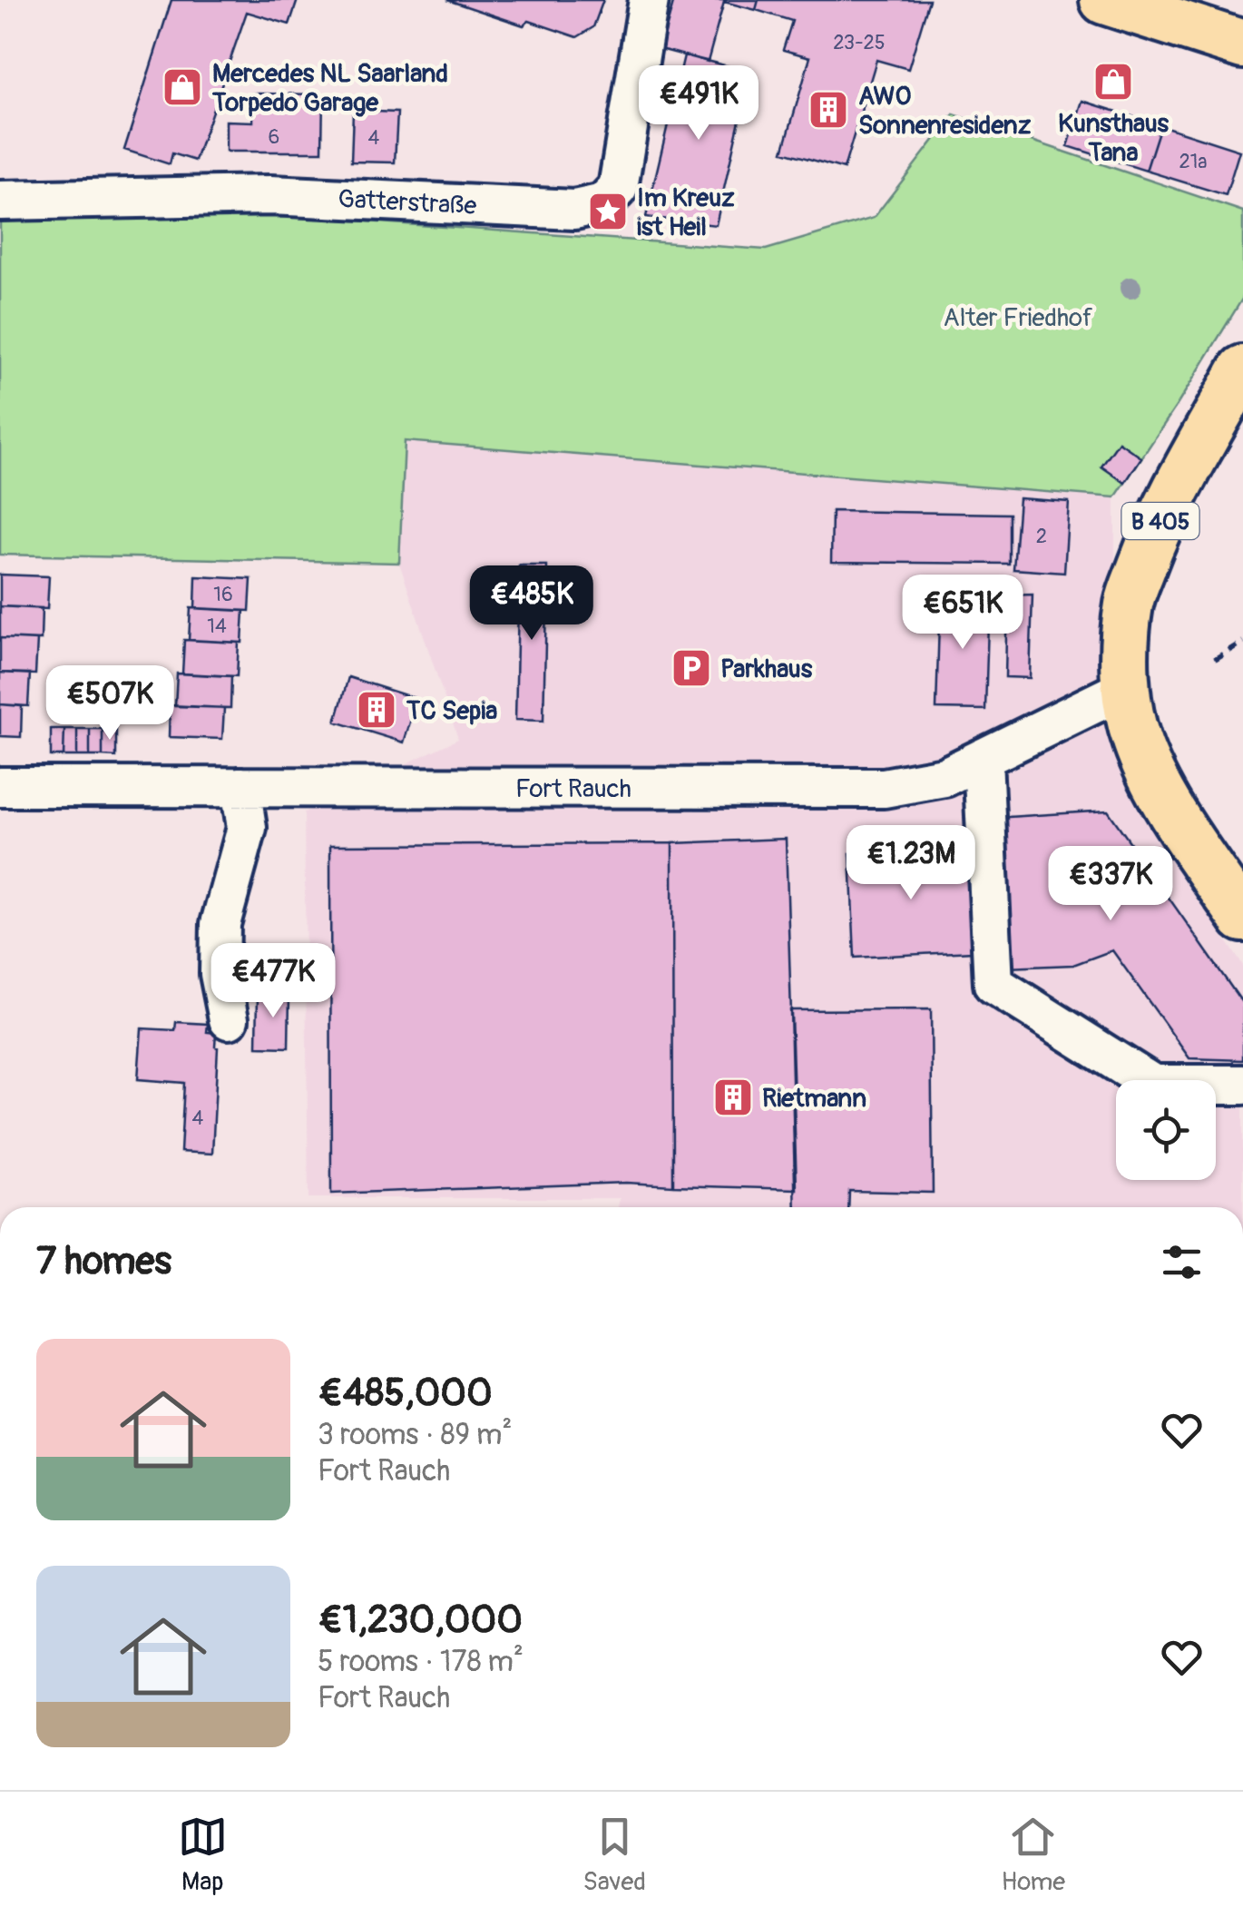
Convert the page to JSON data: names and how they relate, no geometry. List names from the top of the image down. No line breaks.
{"streets":{"main road":["B 405"],"street":["Gatterstraße","Fort Rauch"]},"crossings":[["B 405","Fort Rauch"]],"parks":["Alter Friedhof"],"places":{"shop":["Kunsthaus Tana","Mercedes NL Saarland Torpedo Garage"],"building":["AWO Sonnenresidenz","TC Sepia","Rietmann"],"place":["Im Kreuz ist Heil"],"parking":["Parkhaus"]},"house_numbers":["23-25","6","4","21a","2","16","14","4"],"page":{"price":["€491K","€485K","€651K","€507K","€1.23M","€337K","€477K"],"heading":"7 homes","list":[{"name":"€485,000","note":"3 rooms · 89 m² · Fort Rauch"},{"name":"€1,230,000","note":"5 rooms · 178 m² · Fort Rauch"}],"tabs":["Map","Saved","Home"]}}
